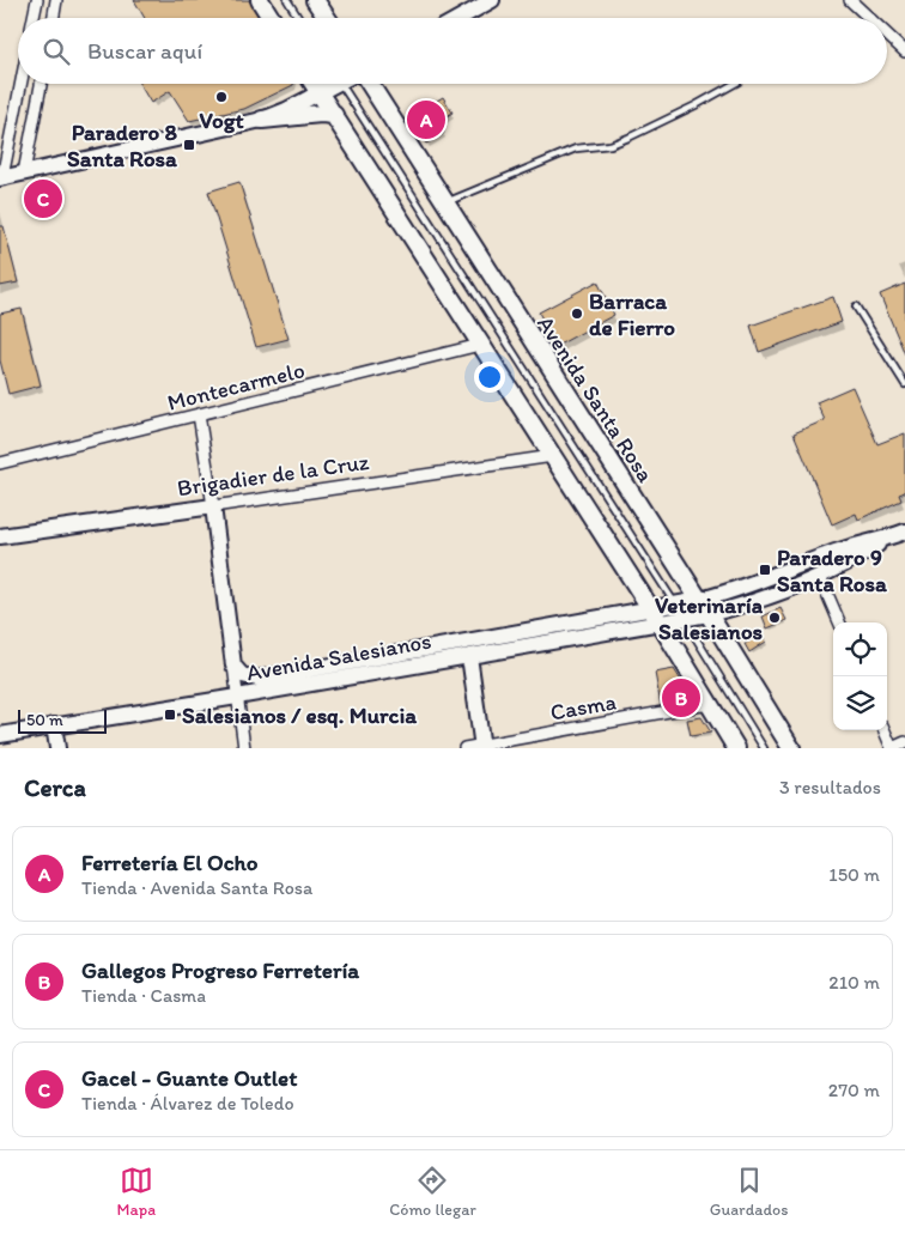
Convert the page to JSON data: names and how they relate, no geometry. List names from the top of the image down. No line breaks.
{"streets":{"main road":["Avenida Santa Rosa","Brigadier de la Cruz","Avenida Salesianos"],"street":["Montecarmelo","Casma"]},"crossings":[["Avenida Santa Rosa","Avenida Salesianos"]],"places":{"other":["Vogt","Barraca de Fierro","Veterinaría Salesianos"],"transit":["Paradero 8 Santa Rosa","Paradero 9 Santa Rosa","Salesianos / esq. Murcia"]},"scale_bar":"50 m","page":{"search":"Buscar aquí","pins":["A","C","B"],"scale":"50 m","heading":["Cerca","3 resultados"],"list":[{"mark":"A","name":"Ferretería El Ocho","note":"Tienda · Avenida Santa Rosa","value":"150 m"},{"mark":"B","name":"Gallegos Progreso Ferretería","note":"Tienda · Casma","value":"210 m"},{"mark":"C","name":"Gacel - Guante Outlet","note":"Tienda · Álvarez de Toledo","value":"270 m"}],"nav":["Mapa","Cómo llegar","Guardados"]}}
